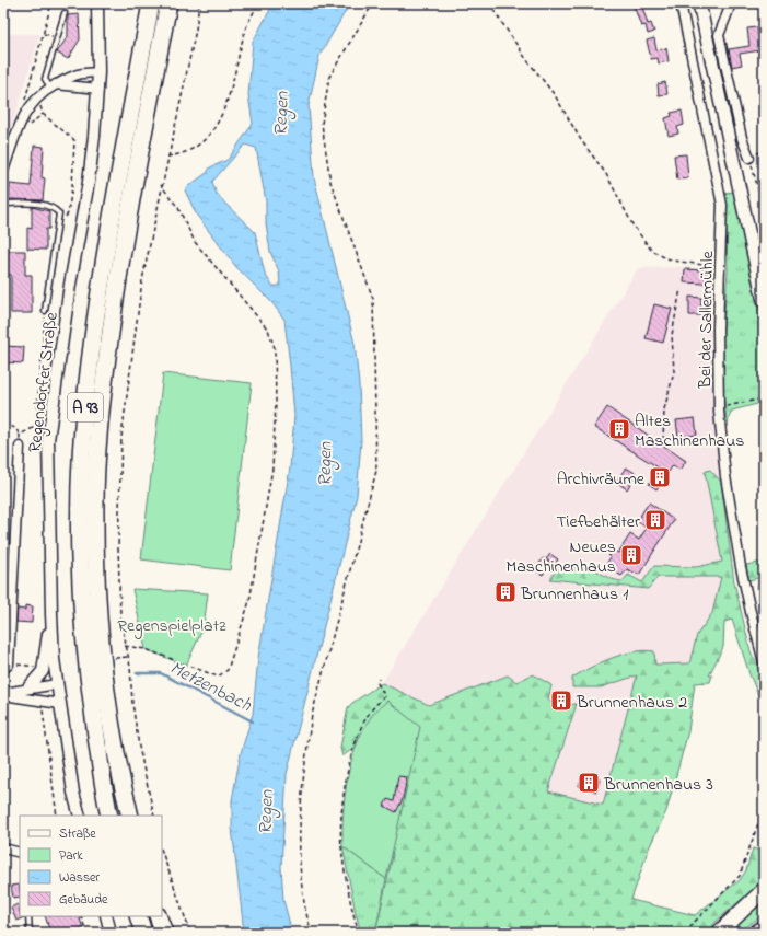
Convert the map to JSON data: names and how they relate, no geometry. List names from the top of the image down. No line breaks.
{"streets":{"highway":["A 93"],"street":["Bei der Sallermühle","Regendorfer Straße"]},"water":["Regen","Metzenbach"],"parks":["Regenspielplatz"],"places":{"building":["Altes Maschinenhaus","Archivräume","Tiefbehälter","Neues Maschinenhaus","Brunnenhaus 1","Brunnenhaus 2","Brunnenhaus 3"]},"legend":["Straße","Park","Wasser","Gebäude"]}
